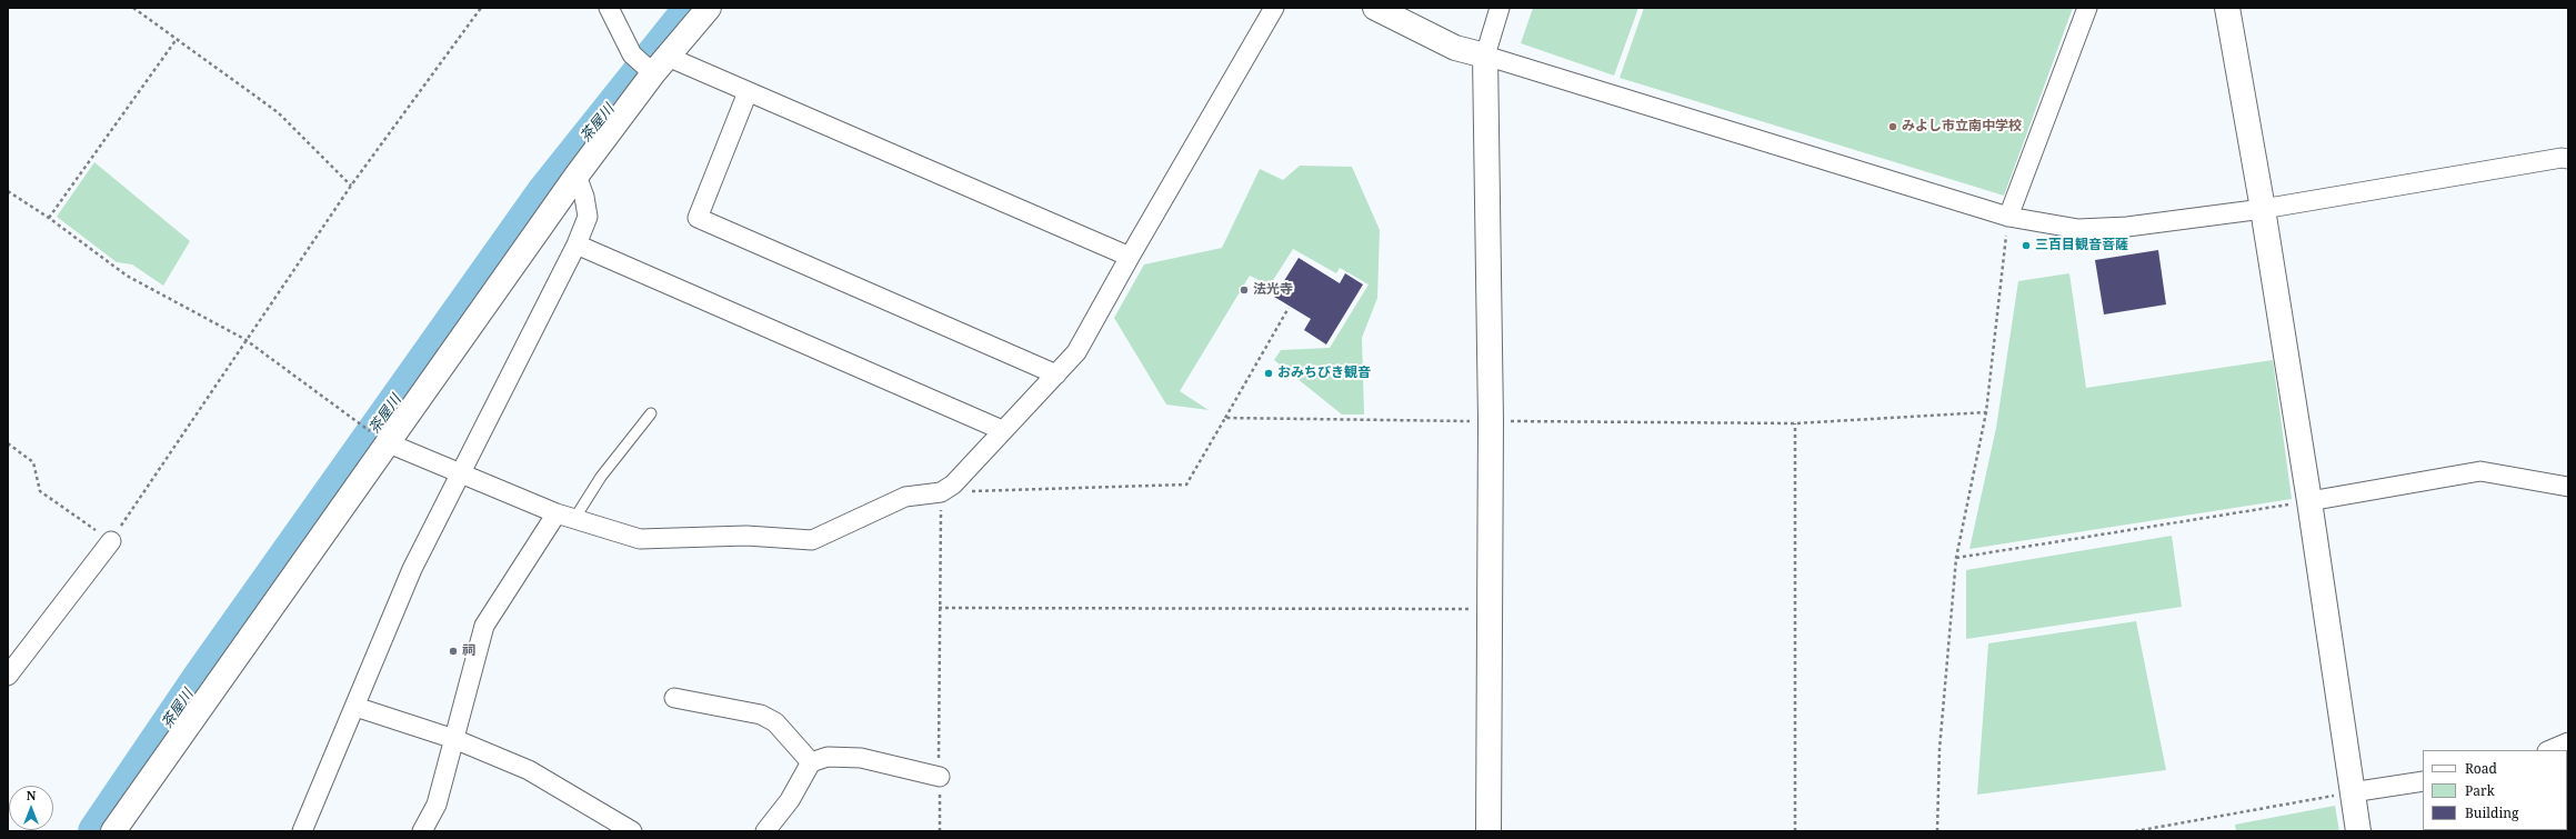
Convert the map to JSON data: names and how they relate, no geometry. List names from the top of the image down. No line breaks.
{"water":["茶屋川"],"places":["みよし市立南中学校","三百目観音菩薩","法光寺","おみちびき観音","祠"],"legend":["Road","Park","Building"],"north":"top"}
